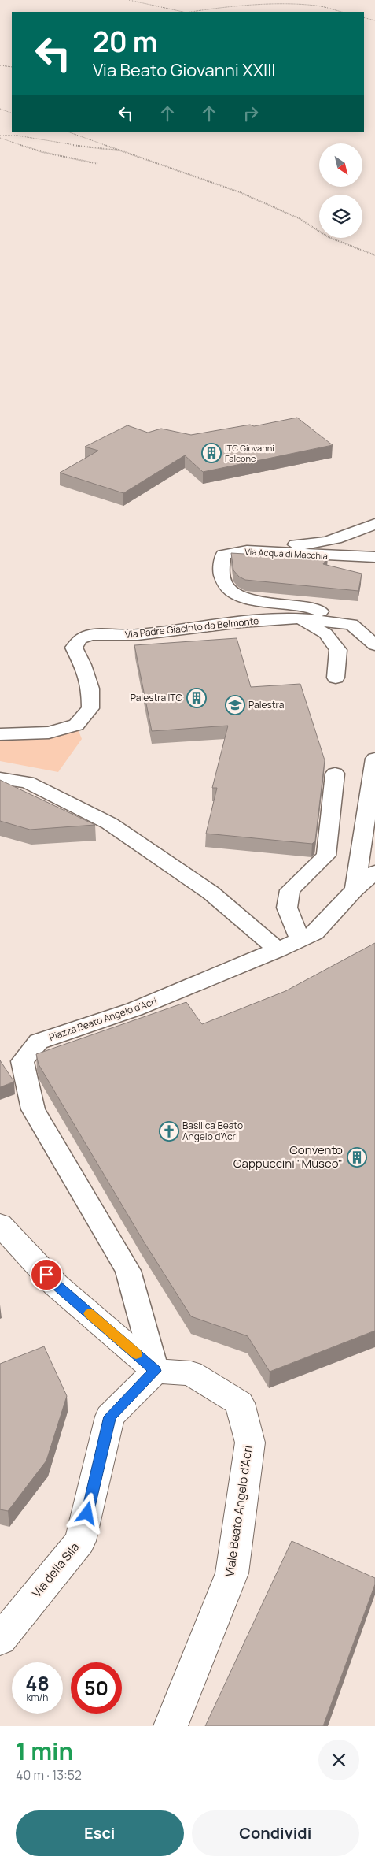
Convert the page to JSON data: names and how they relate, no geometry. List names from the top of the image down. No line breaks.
{"streets":{"main road":["Viale Beato Angelo d'Acri","Via della Sila"],"lane":["Via Acqua di Macchia","Via Padre Giacinto da Belmonte","Piazza Beato Angelo d'Acri"]},"crossings":[["Via Acqua di Macchia","Via Padre Giacinto da Belmonte"],["Piazza Beato Angelo d'Acri","Viale Beato Angelo d'Acri"],["Piazza Beato Angelo d'Acri","Via della Sila"],["Viale Beato Angelo d'Acri","Via della Sila"]],"places":{"building":["ITC Giovanni Falcone","Palestra ITC","Convento Cappuccini \"Museo\""],"school or university":["Palestra"],"church":["Basilica Beato Angelo d'Acri"]},"north":"bottom right","page":{"turn":["20 m","Via Beato Giovanni XXIII"],"speed":"48 km/h","limit":"50","heading":["1 min","40 m · 13:52"],"buttons":["Esci","Condividi"]}}
